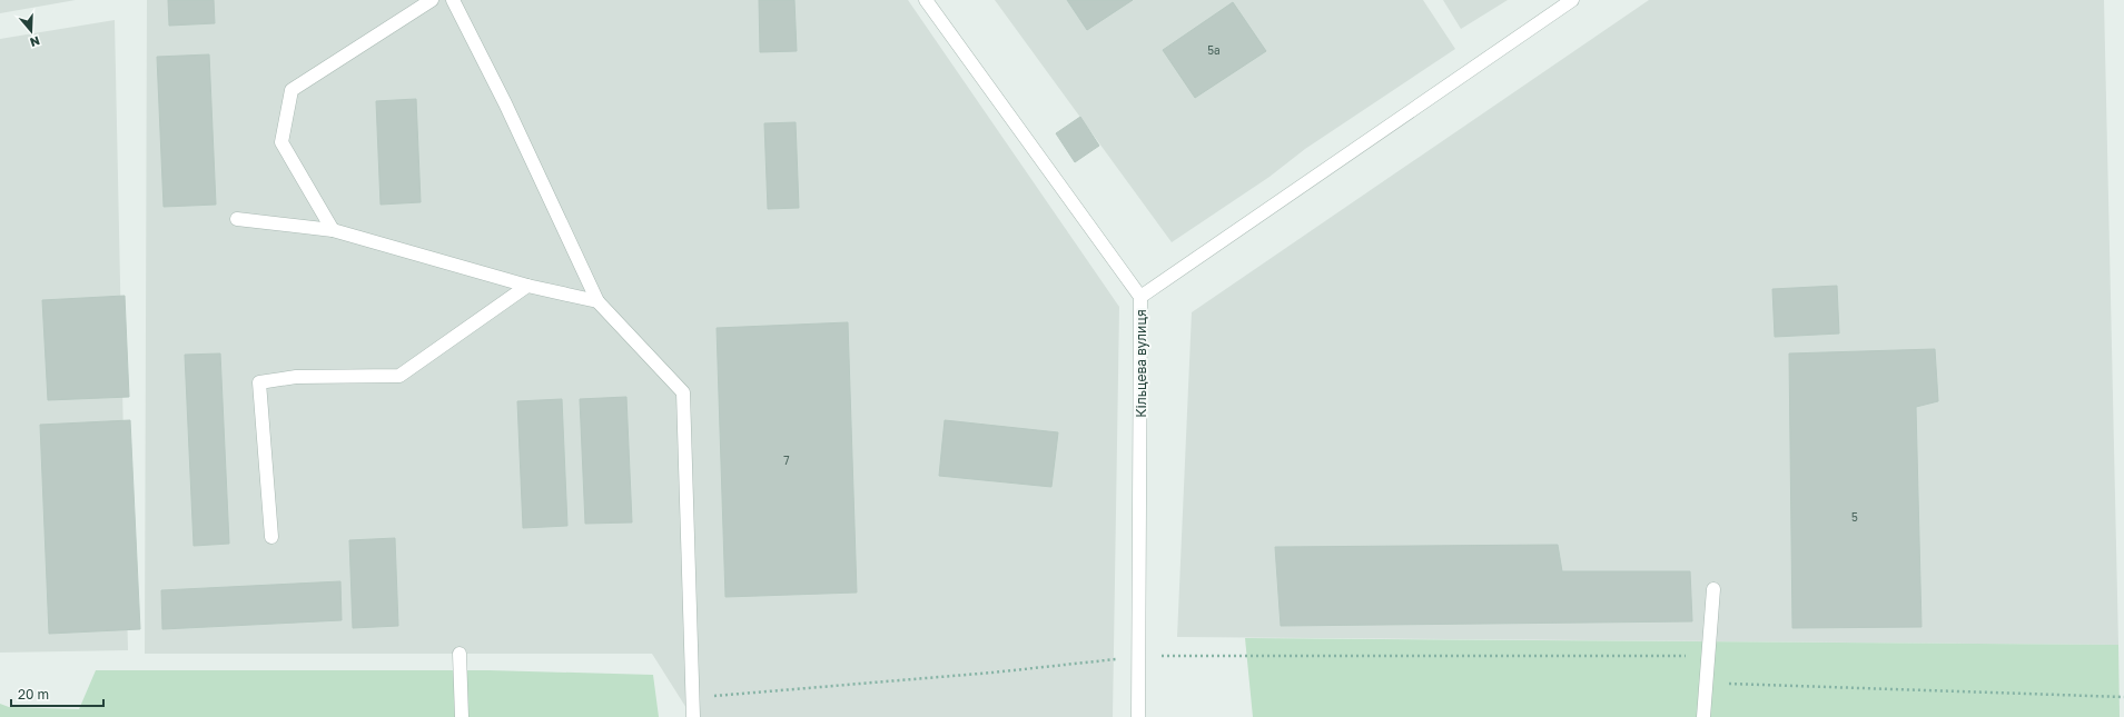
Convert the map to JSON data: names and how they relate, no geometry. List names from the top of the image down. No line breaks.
{"streets":{"street":["Кільцева вулиця"]},"house_numbers":["5а","7","5"],"scale_bar":"20 m","north":"bottom"}
